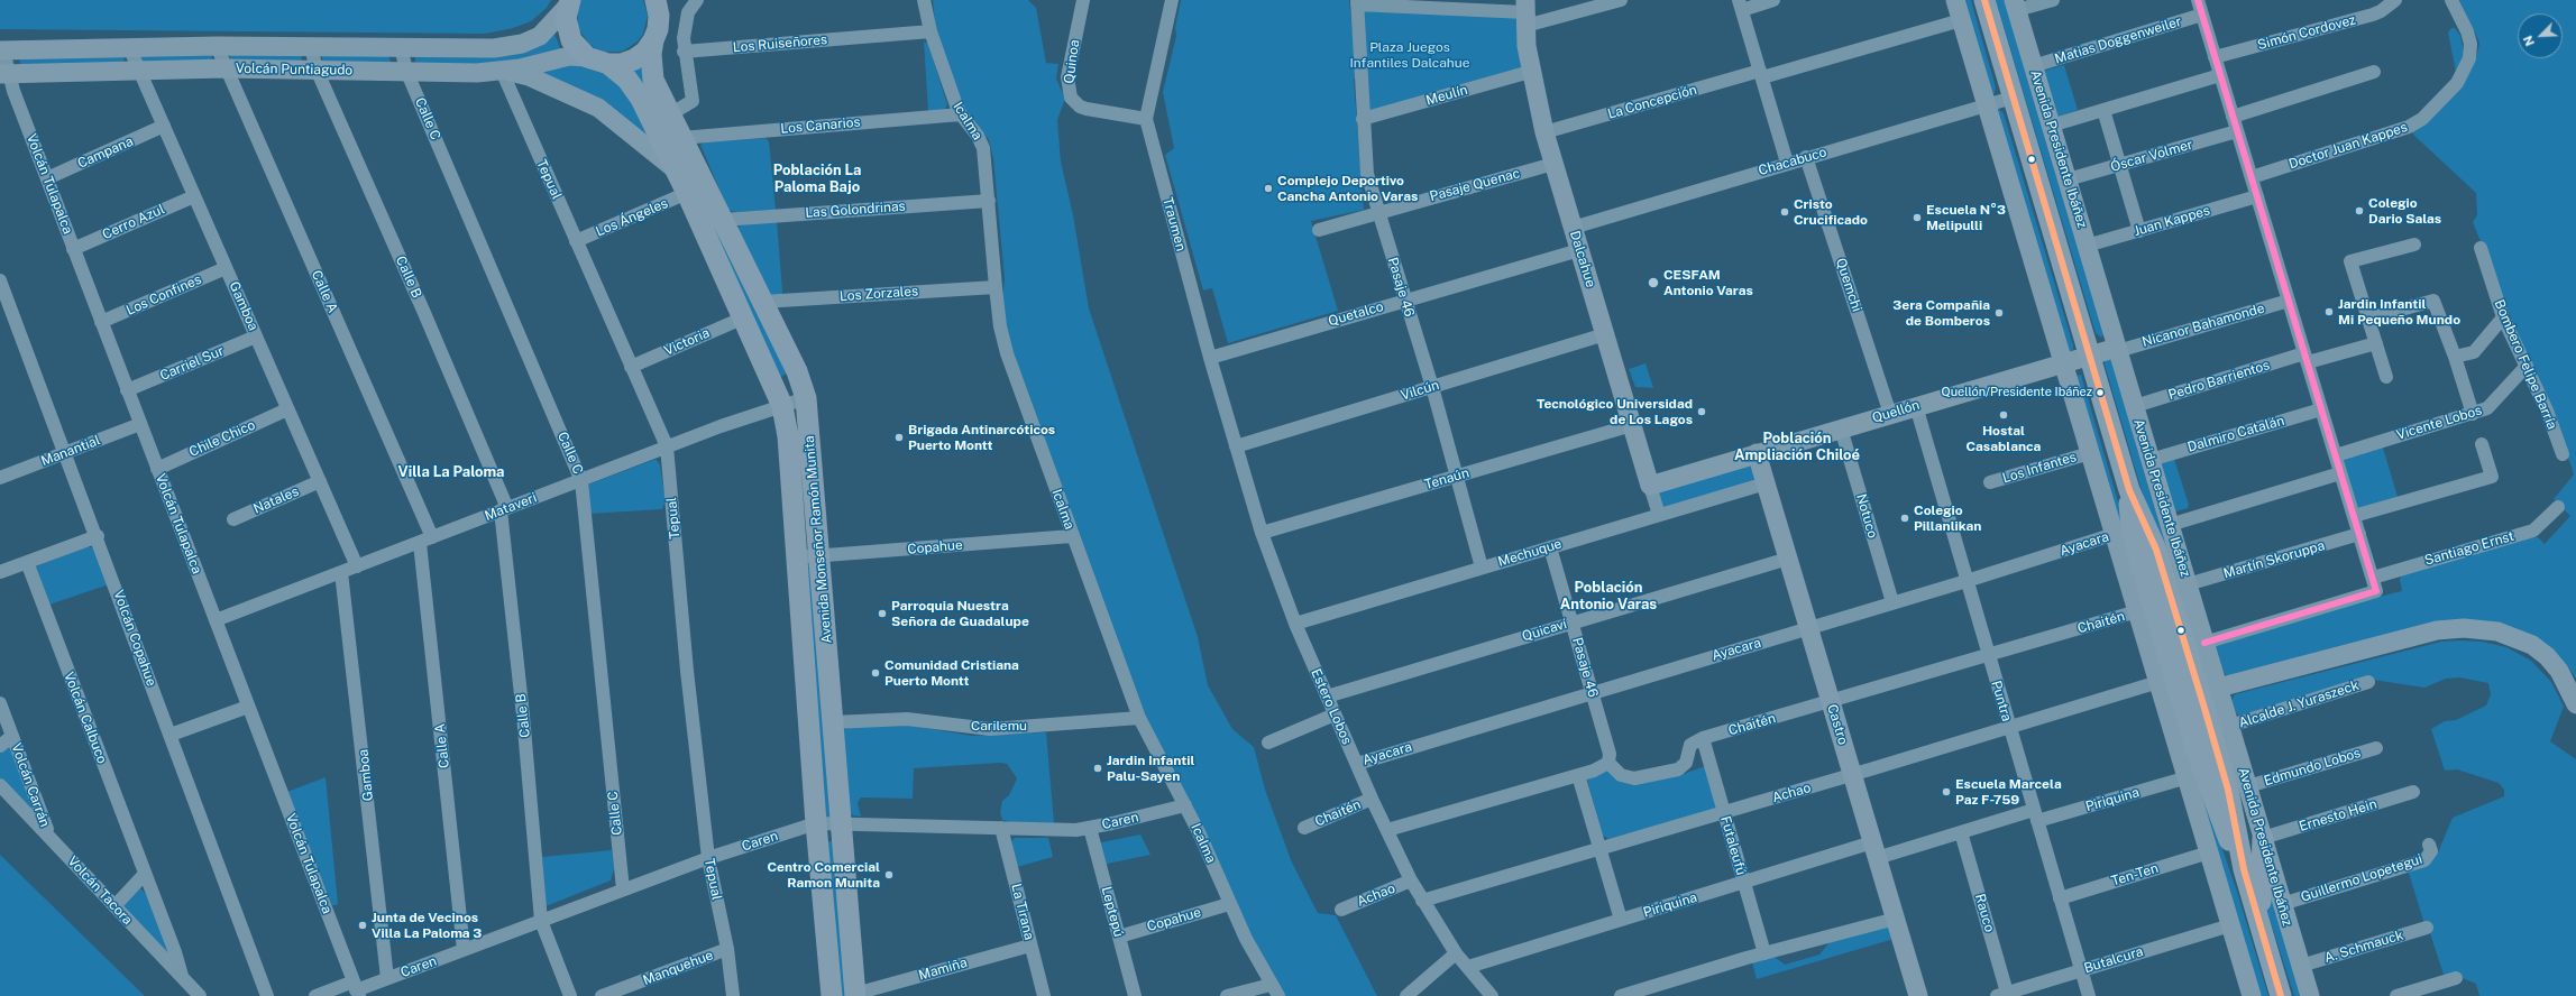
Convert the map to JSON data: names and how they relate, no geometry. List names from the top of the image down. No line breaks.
{"streets":{"main road":["Avenida Presidente Ibáñez","Avenida Monseñor Ramón Munita"],"street":["Simón Cordovez","Matias Doggenweiler","Los Ruiseñores","Quinoa","Volcán Puntiagudo","Meulín","La Concepción","Calle C","Icalma","Los Canarios","Doctor Juan Kappes","Campana","Óscar Volmer","Chacabuco","Tepual","Volcán Tulapalca","Pasaje Quenac","Las Golondrinas","Los Ángeles","Juan Kappes","Cerro Azul","Traumen","Dalcahue","Calle B","Quemchi","Pasaje 46","Calle A","Los Zorzales","Los Confines","Gamboa","Quetalco","Nicanor Bahamonde","Victoria","Carriel Sur","Bombero Felipe Barría","Pedro Barrientos","Vilcún","Quellón","Vicente Lobos","Dalmiro Catalán","Chile Chico","Manantial","Los Infantes","Tenaún","Natales","Mataveri","Notuco","Ayacara","Copahue","Santiago Ernst","Mechuque","Martín Skoruppa","Chaitén","Quicaví","Volcán Copahue","Puntra","Alcalde J. Yuraszeck","Estero Lobos","Volcán Calbuco","Castro","Carilemu","Edmundo Lobos","Volcán Carrán","Achao","Piriquina","Ernesto Hein","Caren","Futaleufú","Ten-Ten","Guillermo Lopetegui","Volcán Tacora","La Tirana","Leptepú","Rauco","A. Schmauck","Butalcura","Manquehue","Mamiña"]},"crossings":[["Matias Doggenweiler","Avenida Presidente Ibáñez"],["Los Ruiseñores","Icalma"],["Quinoa","Traumen"],["Volcán Puntiagudo","Calle C"],["Volcán Puntiagudo","Tepual"],["Volcán Puntiagudo","Volcán Tulapalca"],["Volcán Puntiagudo","Calle B"],["Volcán Puntiagudo","Calle A"],["Volcán Puntiagudo","Gamboa"],["Volcán Puntiagudo","Avenida Monseñor Ramón Munita"],["Meulín","Dalcahue"],["Meulín","Pasaje 46"],["La Concepción","Dalcahue"],["Calle C","Mataveri"],["Calle C","Caren"],["Icalma","Los Canarios"],["Icalma","Las Golondrinas"],["Icalma","Los Zorzales"],["Icalma","Copahue"],["Icalma","Carilemu"],["Icalma","Caren"],["Los Canarios","Avenida Monseñor Ramón Munita"],["Avenida Presidente Ibáñez","Óscar Volmer"],["Avenida Presidente Ibáñez","Chacabuco"],["Avenida Presidente Ibáñez","Juan Kappes"],["Avenida Presidente Ibáñez","Nicanor Bahamonde"],["Avenida Presidente Ibáñez","Pedro Barrientos"],["Avenida Presidente Ibáñez","Quellón"],["Avenida Presidente Ibáñez","Dalmiro Catalán"],["Avenida Presidente Ibáñez","Martín Skoruppa"],["Avenida Presidente Ibáñez","Alcalde J. Yuraszeck"],["Avenida Presidente Ibáñez","Edmundo Lobos"],["Avenida Presidente Ibáñez","Ernesto Hein"],["Avenida Presidente Ibáñez","Guillermo Lopetegui"],["Avenida Presidente Ibáñez","A. Schmauck"],["Campana","Volcán Tulapalca"],["Campana","Gamboa"],["Chacabuco","Dalcahue"],["Chacabuco","Quemchi"],["Tepual","Los Ángeles"],["Tepual","Victoria"],["Tepual","Mataveri"],["Tepual","Avenida Monseñor Ramón Munita"],["Tepual","Caren"],["Tepual","Manquehue"],["Volcán Tulapalca","Cerro Azul"],["Volcán Tulapalca","Los Confines"],["Volcán Tulapalca","Carriel Sur"],["Volcán Tulapalca","Chile Chico"],["Volcán Tulapalca","Manantial"],["Volcán Tulapalca","Mataveri"],["Volcán Tulapalca","Caren"],["Pasaje Quenac","Dalcahue"],["Pasaje Quenac","Pasaje 46"],["Las Golondrinas","Avenida Monseñor Ramón Munita"],["Los Ángeles","Avenida Monseñor Ramón Munita"],["Cerro Azul","Gamboa"],["Traumen","Quetalco"],["Traumen","Vilcún"],["Traumen","Estero Lobos"],["Dalcahue","Quetalco"],["Dalcahue","Vilcún"],["Dalcahue","Quellón"],["Dalcahue","Tenaún"],["Dalcahue","Mechuque"],["Calle B","Mataveri"],["Calle B","Caren"],["Quemchi","Quellón"],["Pasaje 46","Quetalco"],["Pasaje 46","Vilcún"],["Pasaje 46","Tenaún"],["Pasaje 46","Ayacara"],["Pasaje 46","Mechuque"],["Pasaje 46","Quicaví"],["Calle A","Mataveri"],["Calle A","Caren"],["Los Zorzales","Avenida Monseñor Ramón Munita"],["Los Confines","Gamboa"],["Gamboa","Carriel Sur"],["Gamboa","Chile Chico"],["Gamboa","Natales"],["Gamboa","Mataveri"],["Gamboa","Caren"],["Nicanor Bahamonde","Quellón"],["Victoria","Avenida Monseñor Ramón Munita"],["Bombero Felipe Barría","Vicente Lobos"],["Vilcún","Estero Lobos"],["Quellón","Notuco"],["Quellón","Puntra"],["Quellón","Castro"],["Manantial","Volcán Copahue"],["Tenaún","Estero Lobos"],["Mataveri","Avenida Monseñor Ramón Munita"],["Notuco","Ayacara"],["Avenida Monseñor Ramón Munita","Copahue"],["Avenida Monseñor Ramón Munita","Carilemu"],["Avenida Monseñor Ramón Munita","Caren"],["Avenida Monseñor Ramón Munita","Mamiña"],["Ayacara","Puntra"],["Ayacara","Estero Lobos"],["Ayacara","Castro"],["Copahue","Leptepú"],["Mechuque","Estero Lobos"],["Mechuque","Castro"],["Chaitén","Puntra"],["Chaitén","Estero Lobos"],["Chaitén","Castro"],["Chaitén","Futaleufú"],["Quicaví","Estero Lobos"],["Quicaví","Castro"],["Puntra","Achao"],["Puntra","Piriquina"],["Puntra","Ten-Ten"],["Puntra","Butalcura"],["Estero Lobos","Achao"],["Estero Lobos","Piriquina"],["Volcán Calbuco","Volcán Tacora"],["Castro","Achao"],["Castro","Piriquina"],["Volcán Carrán","Volcán Tacora"],["Achao","Futaleufú"],["Piriquina","Futaleufú"],["Piriquina","Rauco"],["Caren","La Tirana"],["Caren","Leptepú"],["La Tirana","Mamiña"],["Rauco","Butalcura"]],"districts":["Población La Paloma Bajo","Población Ampliación Chiloé","Villa La Paloma","Población Antonio Varas"],"parks":["Plaza Juegos Infantiles Dalcahue"],"places":["Complejo Deportivo Cancha Antonio Varas","Colegio Dario Salas","Cristo Crucificado","Escuela N°3 Melipulli","CESFAM Antonio Varas","Jardin Infantil Mi Pequeño Mundo","3era Compañia de Bomberos","Quellón/Presidente Ibáñez","Tecnológico Universidad de Los Lagos","Hostal Casablanca","Brigada Antinarcóticos Puerto Montt","Colegio Pillanlikan","Parroquia Nuestra Señora de Guadalupe","Comunidad Cristiana Puerto Montt","Jardin Infantil Palu-Sayen","Escuela Marcela Paz F-759","Centro Comercial Ramon Munita","Junta de Vecinos Villa La Paloma 3"],"north":"bottom left"}
